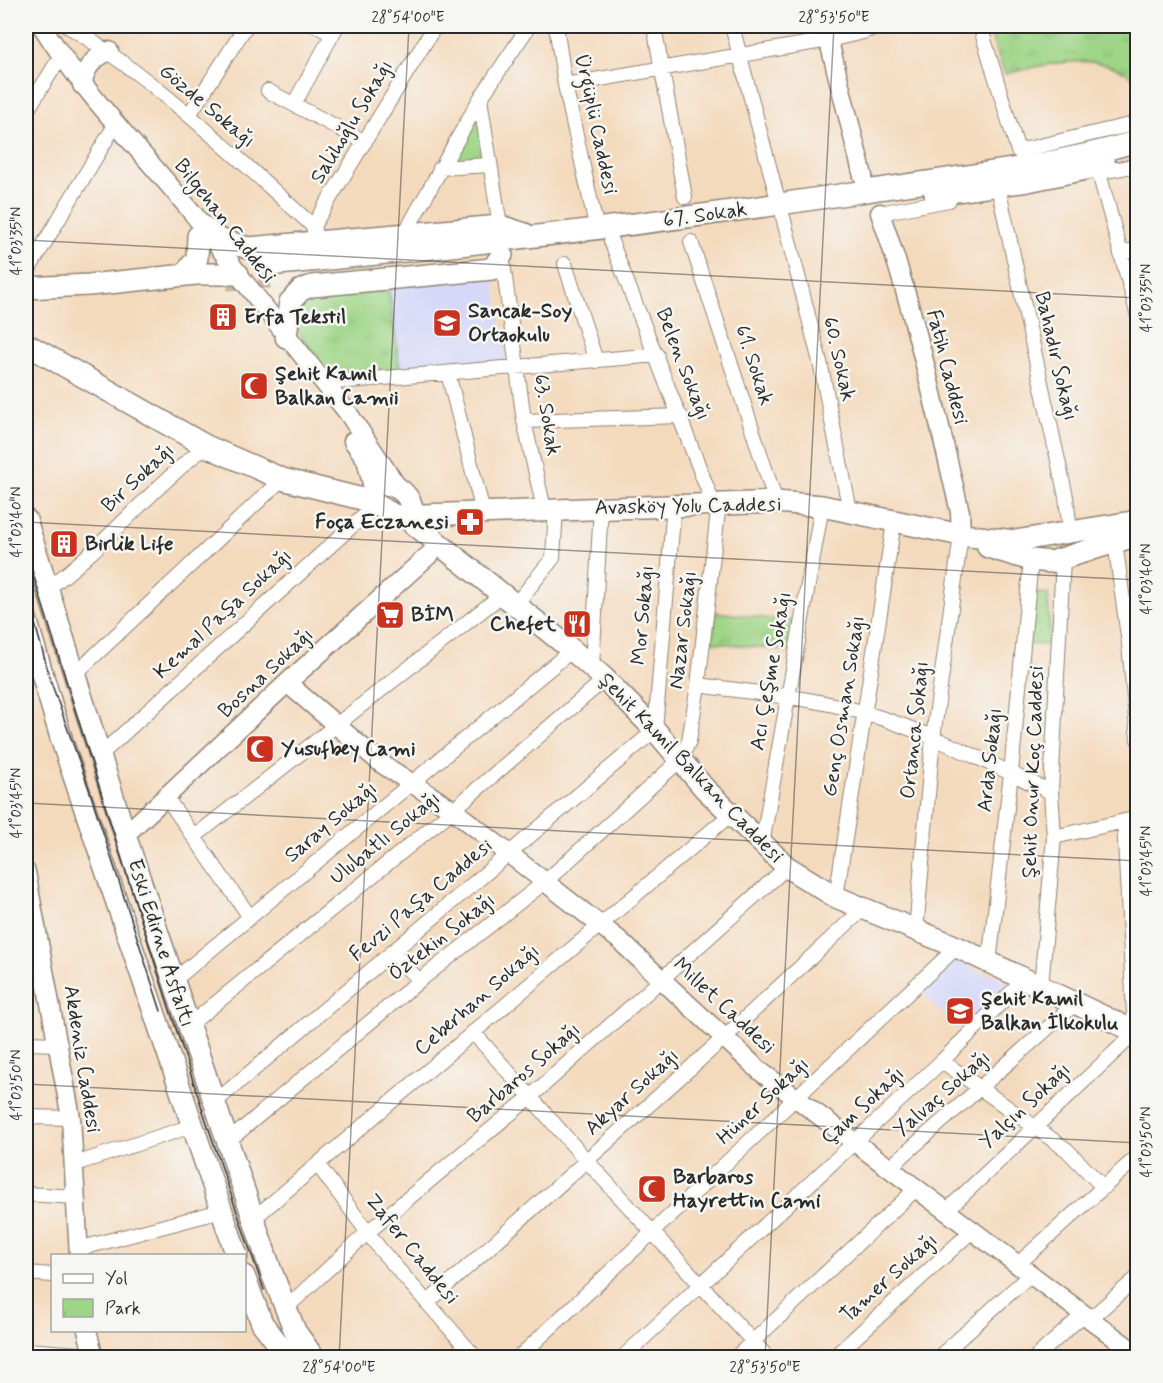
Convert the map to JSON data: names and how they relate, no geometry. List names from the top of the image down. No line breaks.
{"streets":{"main road":["67. Sokak","Avasköy Yolu Caddesi","Şehit Kamil Balkan Caddesi","Eski Edirne Asfaltı"],"street":["Gözde Sokağı","Salihoğlu Sokağı","Ürgüplü Caddesi","Bilgehan Caddesi","Bahadır Sokağı","60. Sokak","Belen Sokağı","61. Sokak","Fatih Caddesi","63. Sokak","Bir Sokağı","Kemal Paşa Sokağı","Mor Sokağı","Nazar Sokağı","Acı Çeşme Sokağı","Bosna Sokağı","Genç Osman Sokağı","Ortanca Sokağı","Arda Sokağı","Şehit Onur Koç Caddesi","Saray Sokağı","Ulubatlı Sokağı","Fevzi Paşa Caddesi","Öztekin Sokağı","Ceberhan Sokağı","Millet Caddesi","Akdeniz Caddesi","Barbaros Sokağı","Akyar Sokağı","Yalvaç Sokağı","Hüner Sokağı","Çam Sokağı","Yalçın Sokağı","Zafer Caddesi","Tamer Sokağı"]},"crossings":[["Gözde Sokağı","Salihoğlu Sokağı"],["Ürgüplü Caddesi","67. Sokak"],["Ürgüplü Caddesi","Belen Sokağı"],["67. Sokak","Bahadır Sokağı"],["67. Sokak","60. Sokak"],["67. Sokak","Belen Sokağı"],["67. Sokak","Fatih Caddesi"],["67. Sokak","63. Sokak"],["Bilgehan Caddesi","Kemal Paşa Sokağı"],["Bahadır Sokağı","Avasköy Yolu Caddesi"],["60. Sokak","Avasköy Yolu Caddesi"],["Belen Sokağı","Avasköy Yolu Caddesi"],["Belen Sokağı","Nazar Sokağı"],["61. Sokak","Avasköy Yolu Caddesi"],["Fatih Caddesi","Avasköy Yolu Caddesi"],["Fatih Caddesi","Ortanca Sokağı"],["63. Sokak","Avasköy Yolu Caddesi"],["63. Sokak","Şehit Kamil Balkan Caddesi"],["63. Sokak","Millet Caddesi"],["Bir Sokağı","Eski Edirne Asfaltı"],["Avasköy Yolu Caddesi","Mor Sokağı"],["Avasköy Yolu Caddesi","Nazar Sokağı"],["Avasköy Yolu Caddesi","Acı Çeşme Sokağı"],["Avasköy Yolu Caddesi","Genç Osman Sokağı"],["Avasköy Yolu Caddesi","Ortanca Sokağı"],["Avasköy Yolu Caddesi","Arda Sokağı"],["Avasköy Yolu Caddesi","Şehit Kamil Balkan Caddesi"],["Avasköy Yolu Caddesi","Şehit Onur Koç Caddesi"],["Kemal Paşa Sokağı","Eski Edirne Asfaltı"],["Mor Sokağı","Şehit Kamil Balkan Caddesi"],["Mor Sokağı","Fevzi Paşa Caddesi"],["Nazar Sokağı","Şehit Kamil Balkan Caddesi"],["Nazar Sokağı","Öztekin Sokağı"],["Acı Çeşme Sokağı","Şehit Kamil Balkan Caddesi"],["Bosna Sokağı","Şehit Kamil Balkan Caddesi"],["Bosna Sokağı","Eski Edirne Asfaltı"],["Bosna Sokağı","Millet Caddesi"],["Genç Osman Sokağı","Şehit Kamil Balkan Caddesi"],["Ortanca Sokağı","Şehit Kamil Balkan Caddesi"],["Arda Sokağı","Şehit Kamil Balkan Caddesi"],["Arda Sokağı","Şehit Onur Koç Caddesi"],["Şehit Kamil Balkan Caddesi","Şehit Onur Koç Caddesi"],["Şehit Kamil Balkan Caddesi","Saray Sokağı"],["Şehit Kamil Balkan Caddesi","Ulubatlı Sokağı"],["Şehit Kamil Balkan Caddesi","Fevzi Paşa Caddesi"],["Şehit Kamil Balkan Caddesi","Öztekin Sokağı"],["Şehit Kamil Balkan Caddesi","Ceberhan Sokağı"],["Şehit Kamil Balkan Caddesi","Barbaros Sokağı"],["Şehit Kamil Balkan Caddesi","Akyar Sokağı"],["Şehit Kamil Balkan Caddesi","Yalvaç Sokağı"],["Şehit Kamil Balkan Caddesi","Hüner Sokağı"],["Şehit Kamil Balkan Caddesi","Çam Sokağı"],["Şehit Kamil Balkan Caddesi","Yalçın Sokağı"],["Şehit Onur Koç Caddesi","Çam Sokağı"],["Saray Sokağı","Eski Edirne Asfaltı"],["Saray Sokağı","Millet Caddesi"],["Ulubatlı Sokağı","Eski Edirne Asfaltı"],["Ulubatlı Sokağı","Millet Caddesi"],["Fevzi Paşa Caddesi","Eski Edirne Asfaltı"],["Fevzi Paşa Caddesi","Millet Caddesi"],["Öztekin Sokağı","Eski Edirne Asfaltı"],["Öztekin Sokağı","Millet Caddesi"],["Eski Edirne Asfaltı","Ceberhan Sokağı"],["Eski Edirne Asfaltı","Barbaros Sokağı"],["Ceberhan Sokağı","Millet Caddesi"],["Ceberhan Sokağı","Zafer Caddesi"],["Millet Caddesi","Barbaros Sokağı"],["Millet Caddesi","Akyar Sokağı"],["Millet Caddesi","Yalvaç Sokağı"],["Millet Caddesi","Hüner Sokağı"],["Millet Caddesi","Çam Sokağı"],["Millet Caddesi","Yalçın Sokağı"],["Millet Caddesi","Tamer Sokağı"],["Barbaros Sokağı","Zafer Caddesi"],["Akyar Sokağı","Zafer Caddesi"]],"places":{"building":["Erfa Tekstil","Birlik Life"],"school or university":["Sancak-Soy Ortaokulu","Şehit Kamil Balkan İlkokulu"],"mosque":["Şehit Kamil Balkan Camii","Yusufbey Cami","Barbaros Hayrettin Cami"],"pharmacy":["Foça Eczanesi"],"supermarket":["BİM"],"restaurant":["Chefet"]},"legend":["Yol","Park"],"coordinates":["28°54'00\"E","28°53'50\"E","41°03'35\"N","41°03'40\"N","41°03'45\"N","41°03'50\"N"]}
